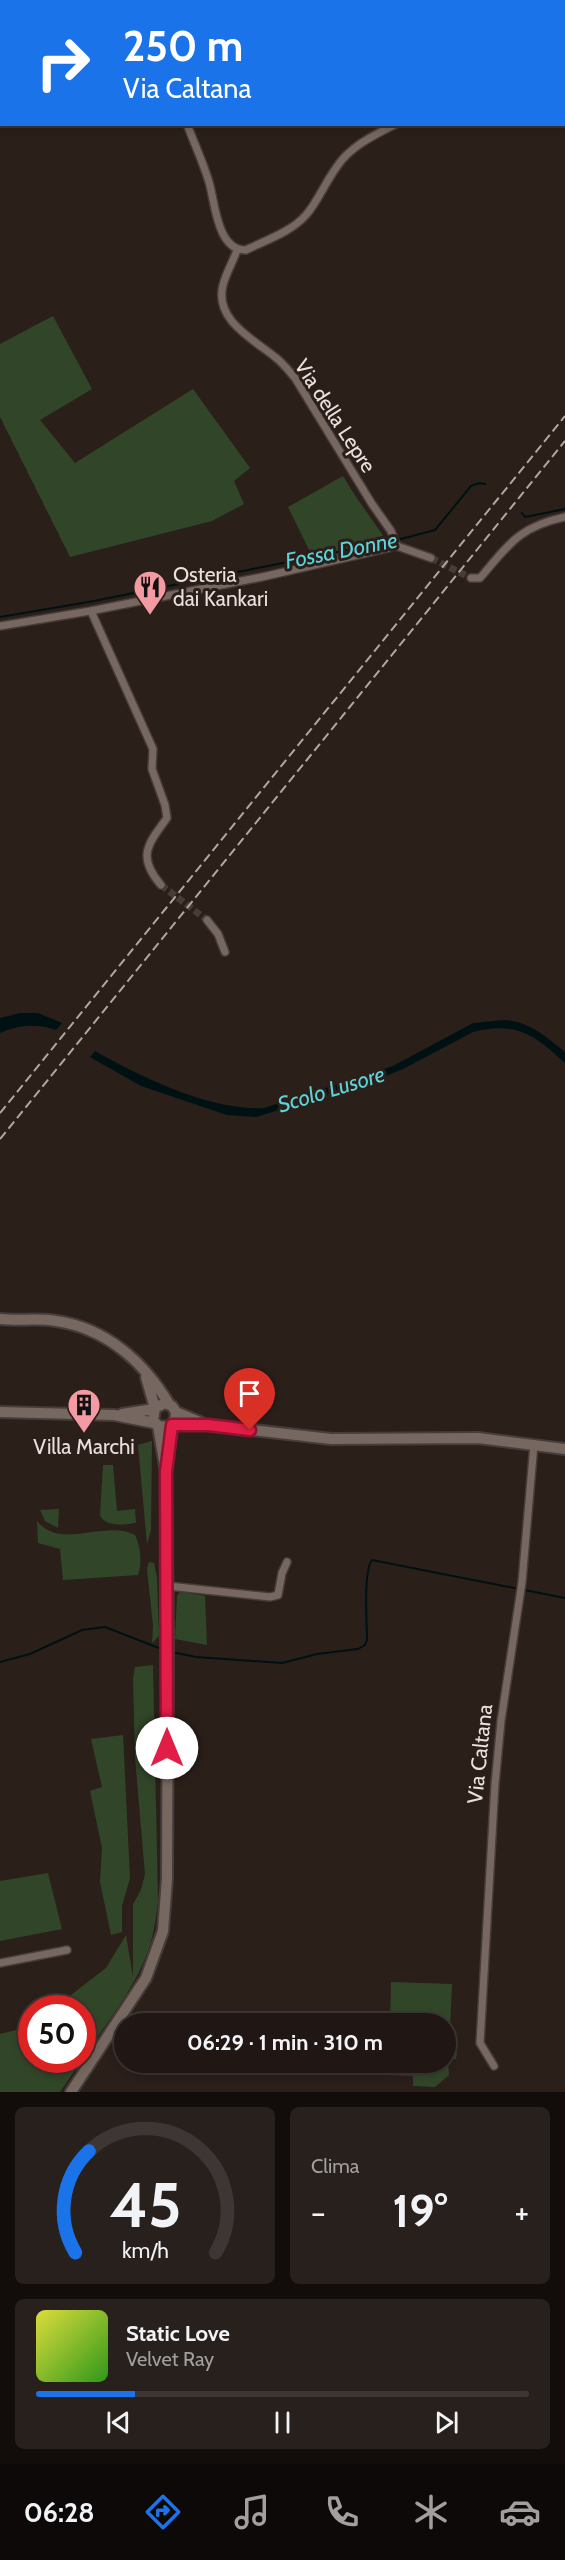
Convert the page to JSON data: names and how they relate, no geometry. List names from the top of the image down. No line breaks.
{"streets":{"street":["Via della Lepre","Via Caltana"]},"water":["Fossa Donne","Scolo Lusore"],"places":{"restaurant":["Osteria dai Kankari"],"building":["Villa Marchi"]},"page":{"turn":["250 m","Via Caltana"],"limit":"50","trip":"06:29 · 1 min · 310 m","tile":"Clima","heat":["−","19°","+"],"song":["Static Love","Velvet Ray"],"tabs":"06:28","gauge":["45","km/h"]}}
